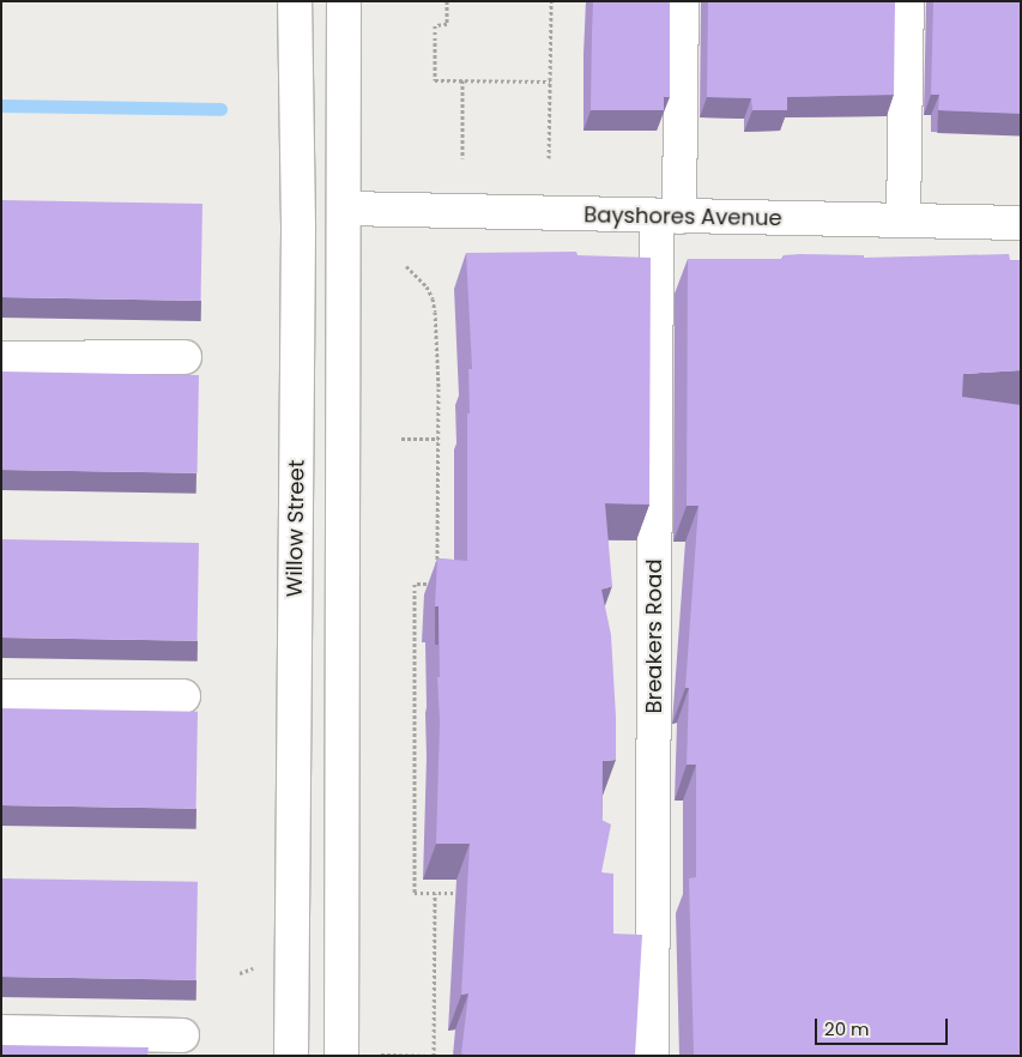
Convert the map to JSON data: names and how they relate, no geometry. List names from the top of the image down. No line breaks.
{"streets":{"street":["Bayshores Avenue","Willow Street","Breakers Road"]},"crossings":[["Bayshores Avenue","Breakers Road"]],"scale_bar":"20 m"}
